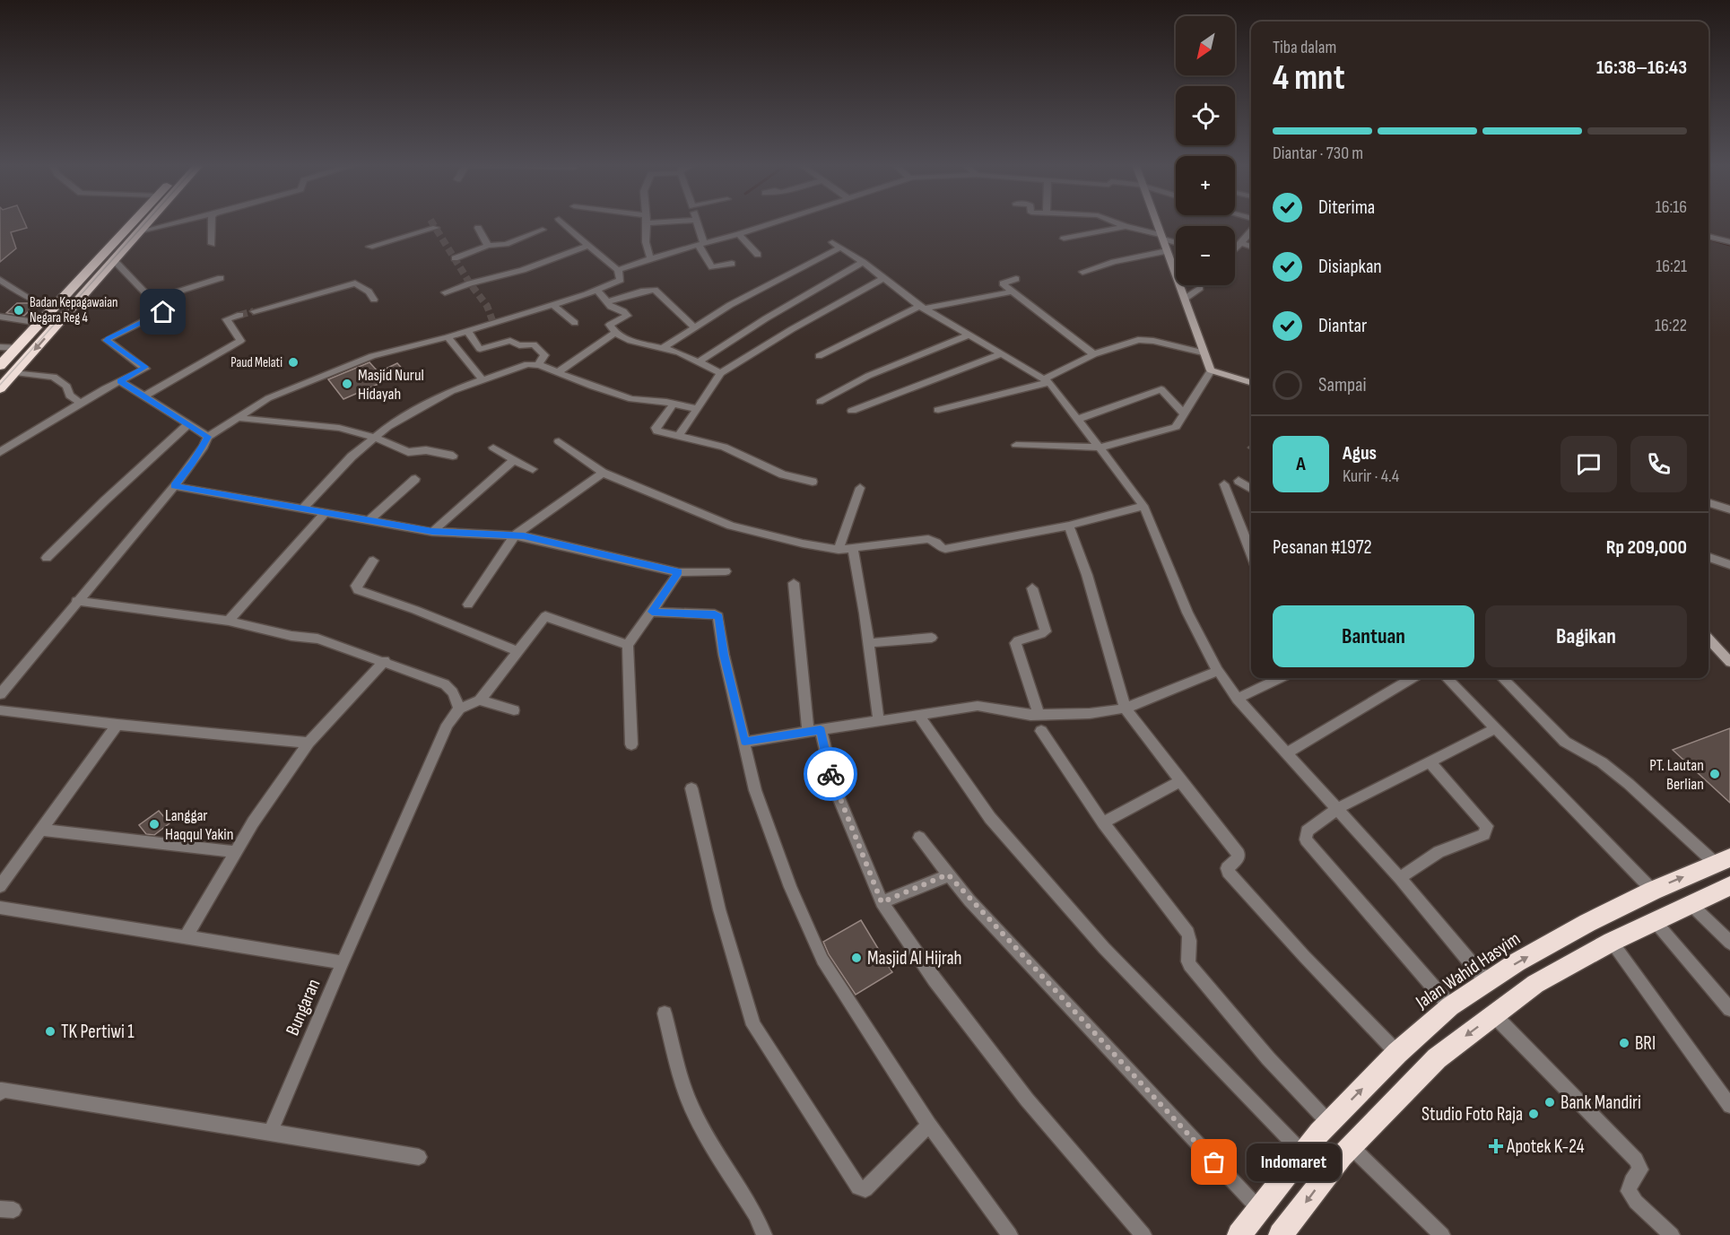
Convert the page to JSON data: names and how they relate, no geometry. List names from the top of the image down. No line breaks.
{"streets":{"highway":["Jalan Wahid Hasyim"],"street":["Bungaran"]},"places":{"other":["Badan Kepagawaian Negara Reg 4","Paud Melati","Masjid Nurul Hidayah","PT. Lautan Berlian","Langgar Haqqul Yakin","Masjid Al Hijrah","TK Pertiwi 1","BRI","Bank Mandiri","Studio Foto Raja","Indomaret"],"health":["Apotek K-24"]},"north":"bottom left","page":{"map_buttons":["+","−"],"heading":["4 mnt","Tiba dalam","16:38–16:43"],"panel":["Agus","Kurir · 4.4","Pesanan #1972","Rp 209,000"],"bar":"Diantar · 730 m","list":[["Diterima","16:16"],["Disiapkan","16:21"],["Diantar","16:22"],"Sampai"],"round":"A","buttons":["Bantuan","Bagikan"],"bubble":"Indomaret"}}
